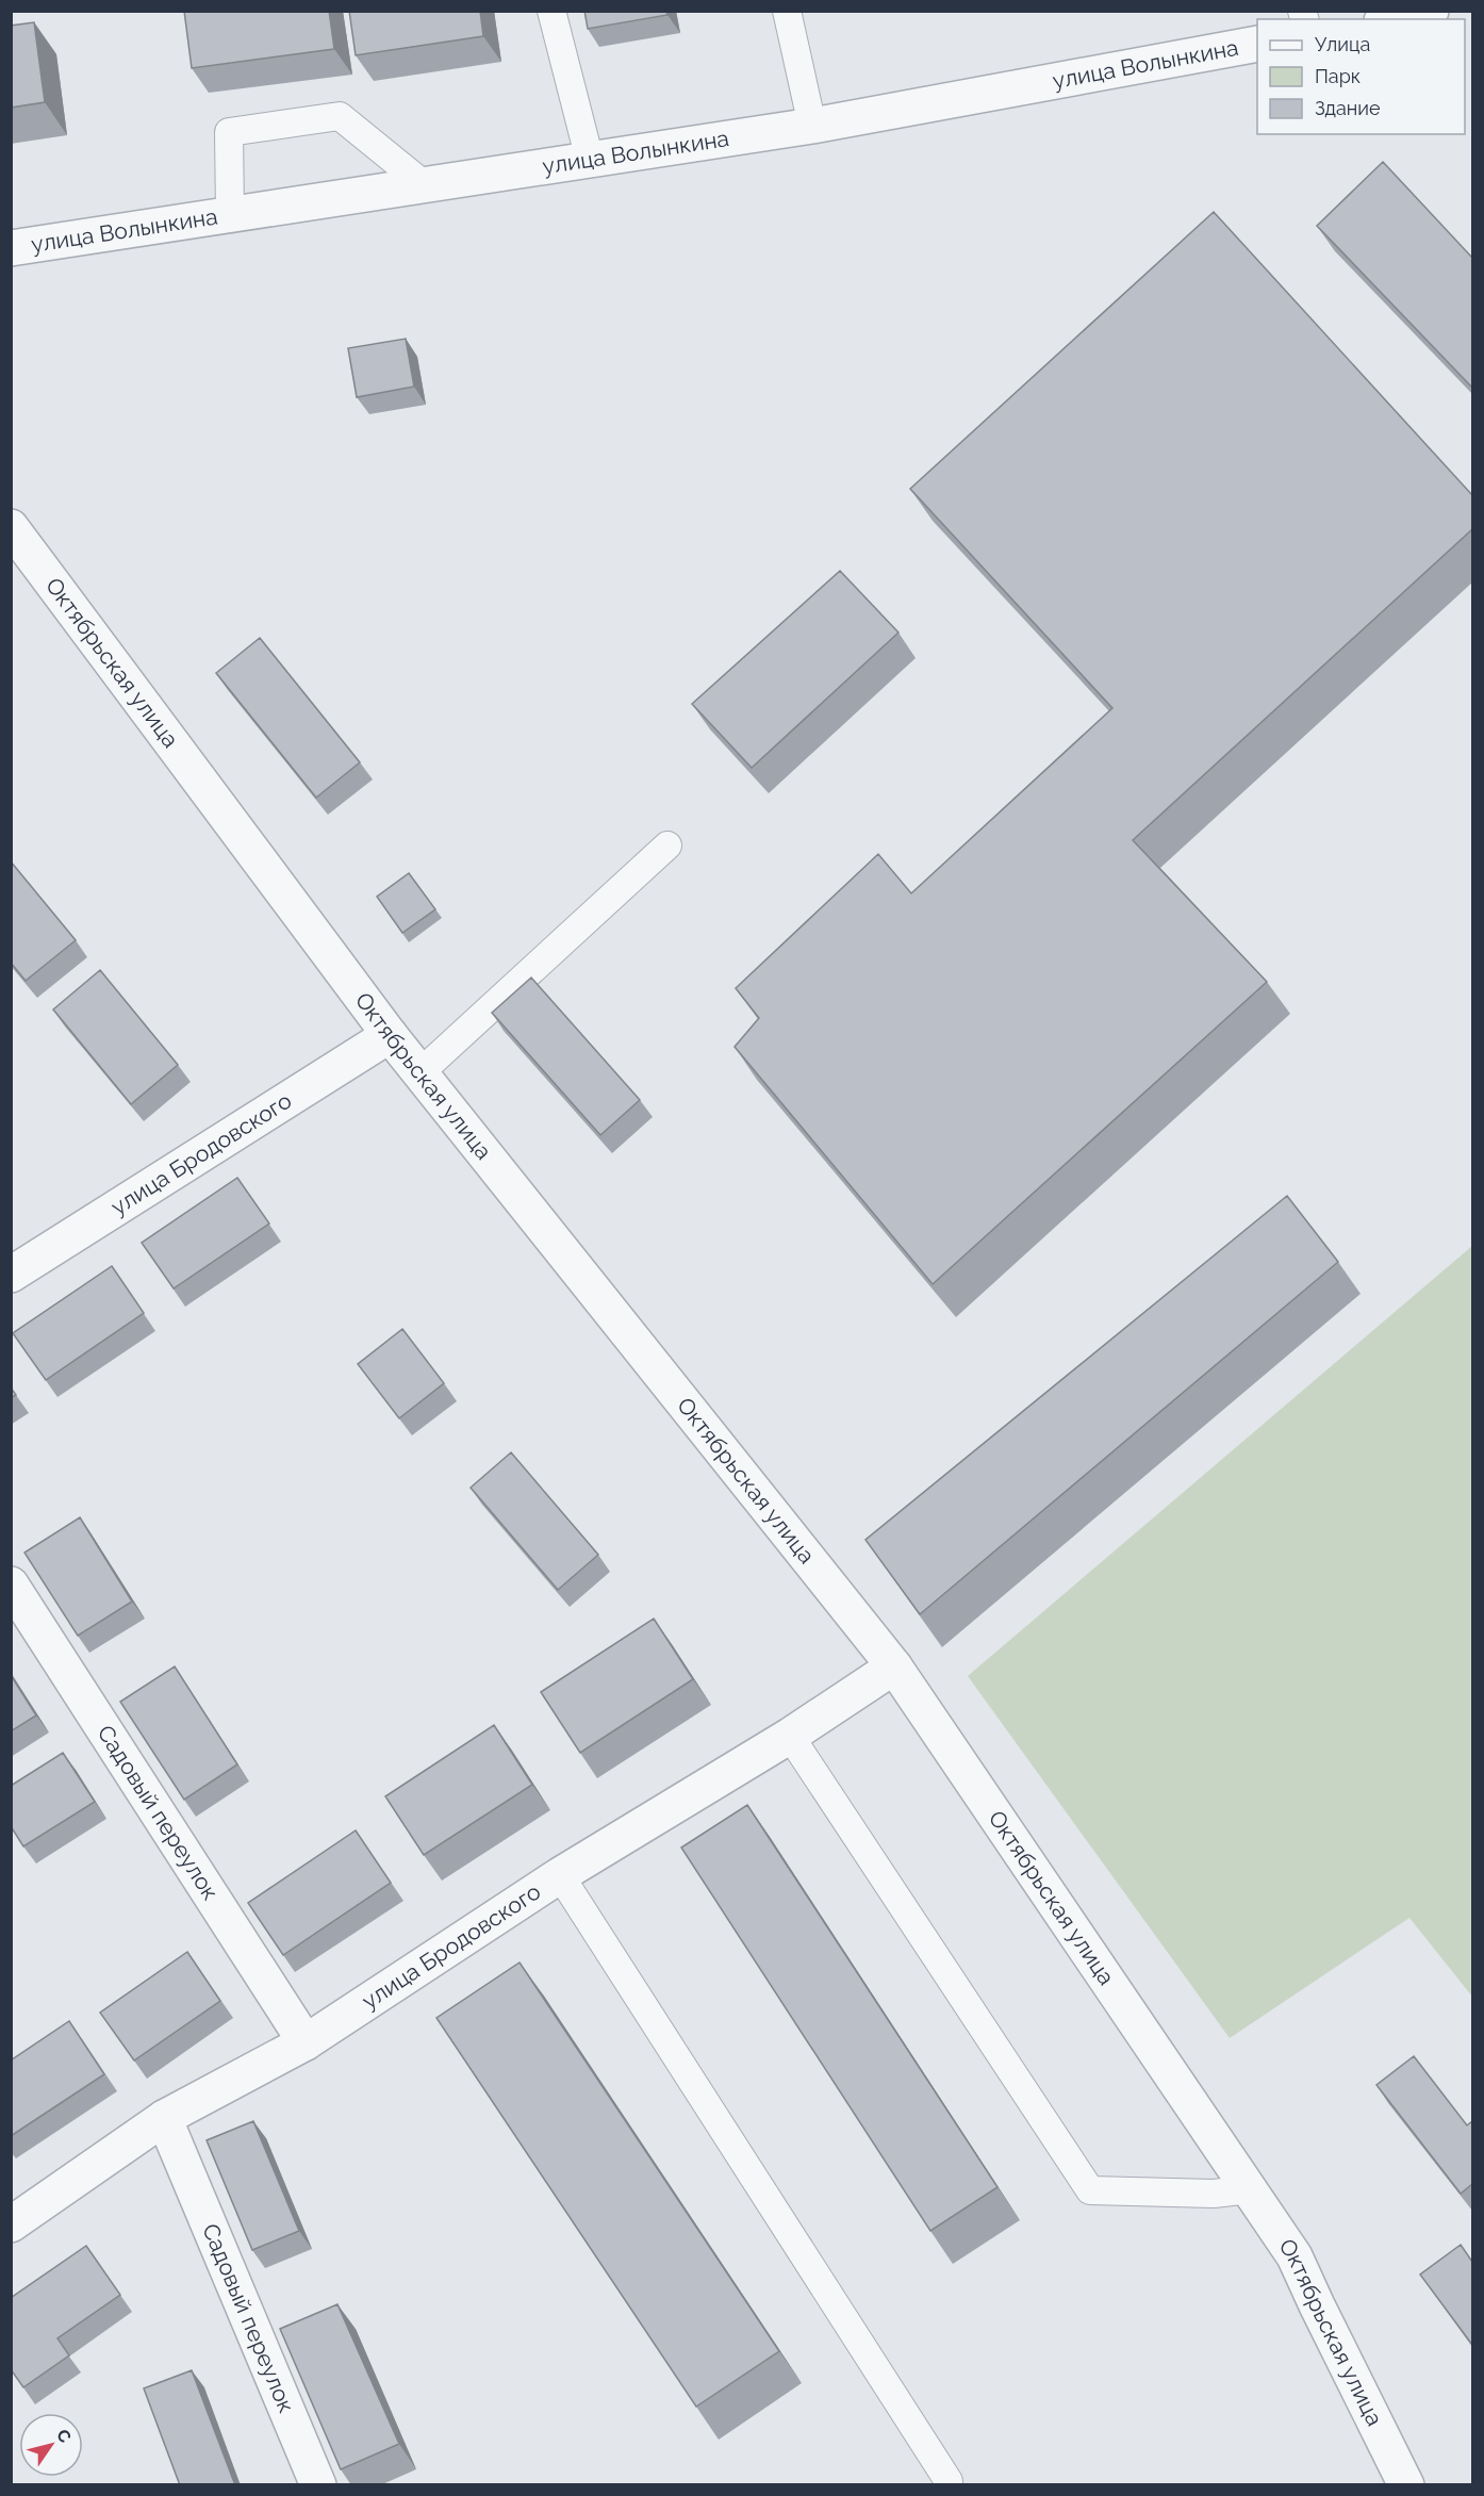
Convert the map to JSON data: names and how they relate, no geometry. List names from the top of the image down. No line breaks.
{"streets":{"street":["улица Волынкина","Октябрьская улица","улица Бродовского","Садовый переулок"]},"crossings":[["Октябрьская улица","улица Бродовского"],["улица Бродовского","Садовый переулок"]],"legend":["Улица","Парк","Здание"],"north":"top right"}
